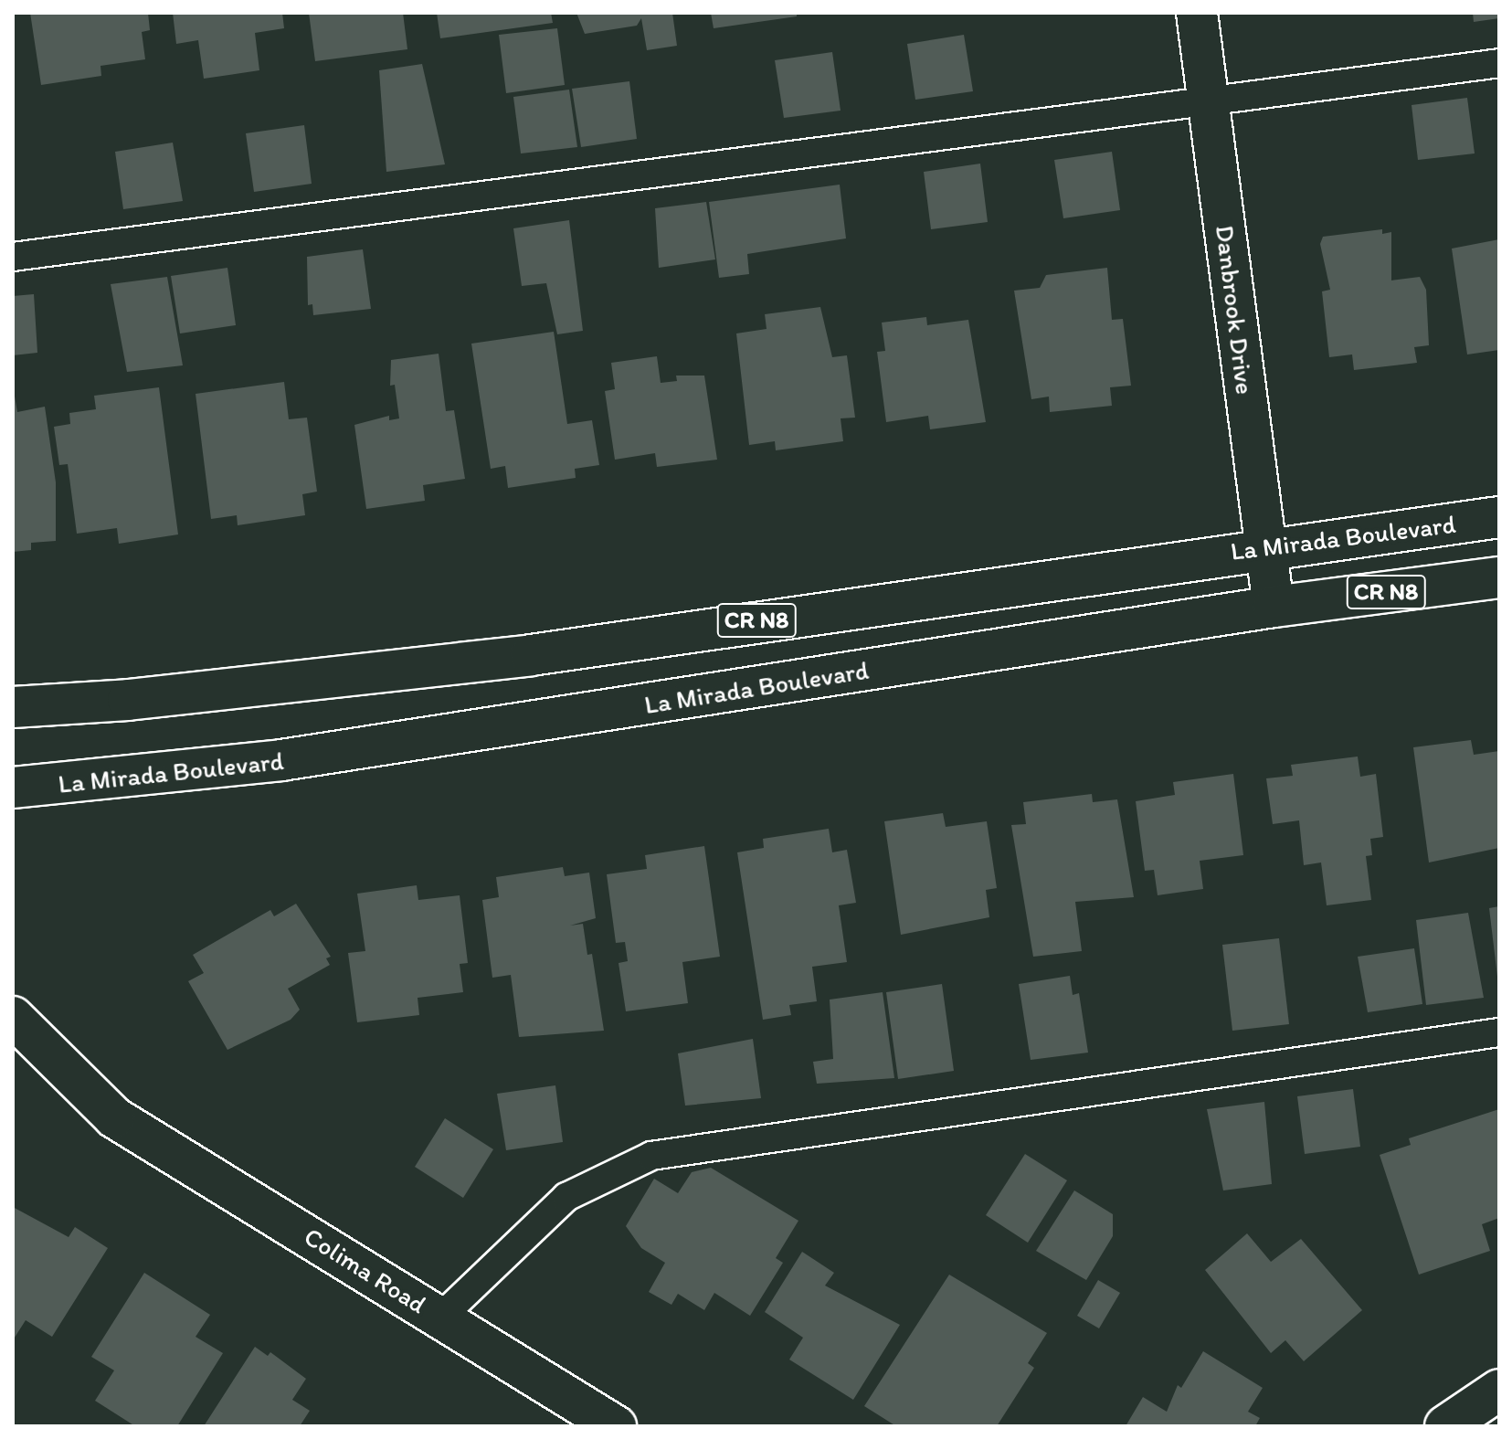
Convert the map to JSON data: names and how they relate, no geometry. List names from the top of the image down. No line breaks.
{"streets":{"main road":["Danbrook Drive","La Mirada Boulevard","CR N8","Colima Road"]},"crossings":[["Danbrook Drive","La Mirada Boulevard"]]}
